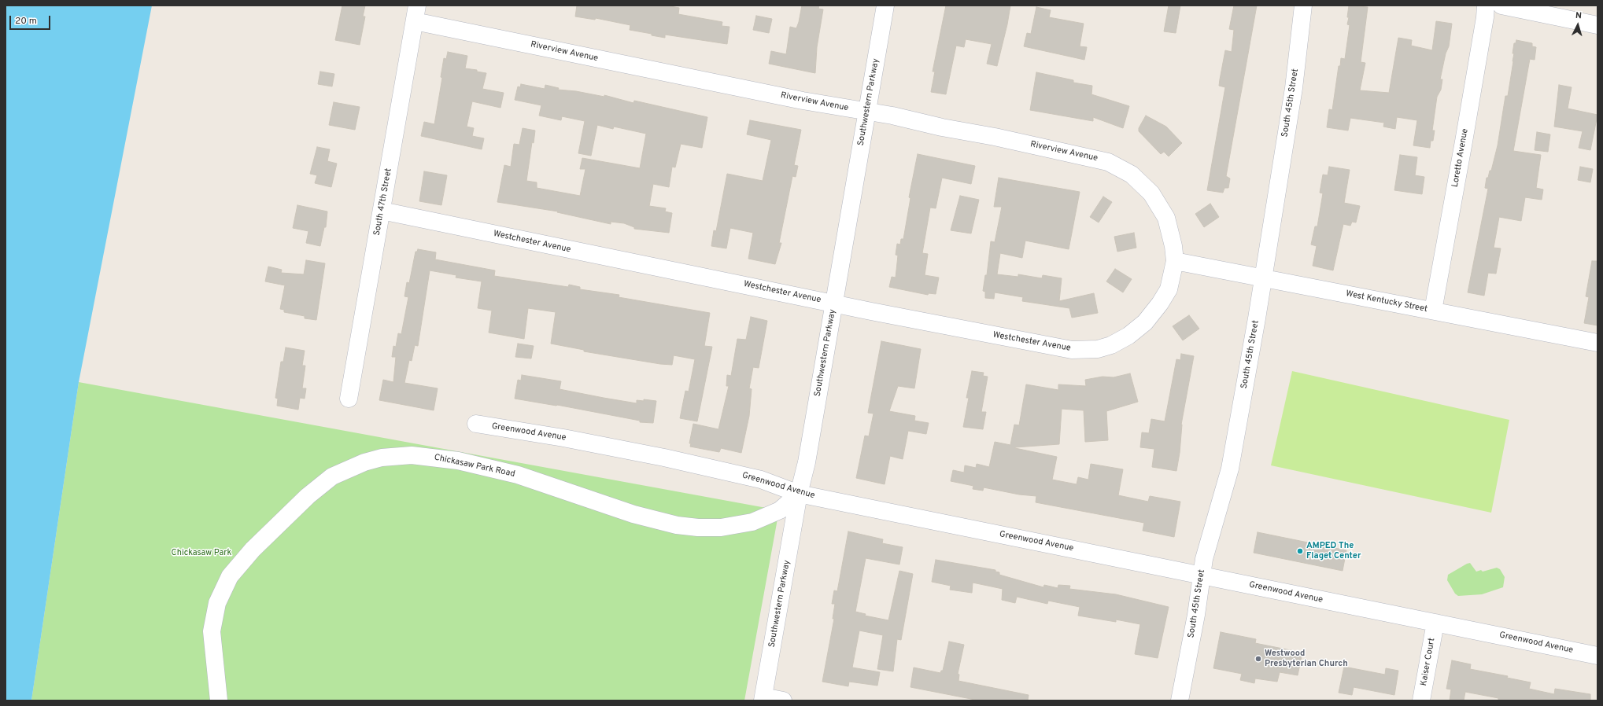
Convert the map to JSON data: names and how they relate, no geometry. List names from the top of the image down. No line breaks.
{"streets":{"street":["Riverview Avenue","Southwestern Parkway","South 45th Street","Loretto Avenue","South 47th Street","Westchester Avenue","West Kentucky Street","Greenwood Avenue","Chickasaw Park Road","Kaiser Court"]},"crossings":[["Riverview Avenue","Southwestern Parkway"],["Riverview Avenue","South 47th Street"],["Riverview Avenue","Westchester Avenue"],["Riverview Avenue","West Kentucky Street"],["Southwestern Parkway","Westchester Avenue"],["Southwestern Parkway","Greenwood Avenue"],["Southwestern Parkway","Chickasaw Park Road"],["South 45th Street","West Kentucky Street"],["South 45th Street","Greenwood Avenue"],["Loretto Avenue","West Kentucky Street"],["South 47th Street","Westchester Avenue"],["Westchester Avenue","West Kentucky Street"],["Greenwood Avenue","Chickasaw Park Road"],["Greenwood Avenue","Kaiser Court"]],"parks":["Chickasaw Park"],"places":["AMPED The Flaget Center","Westwood Presbyterian Church"],"scale_bar":"20 m","north":"top"}
